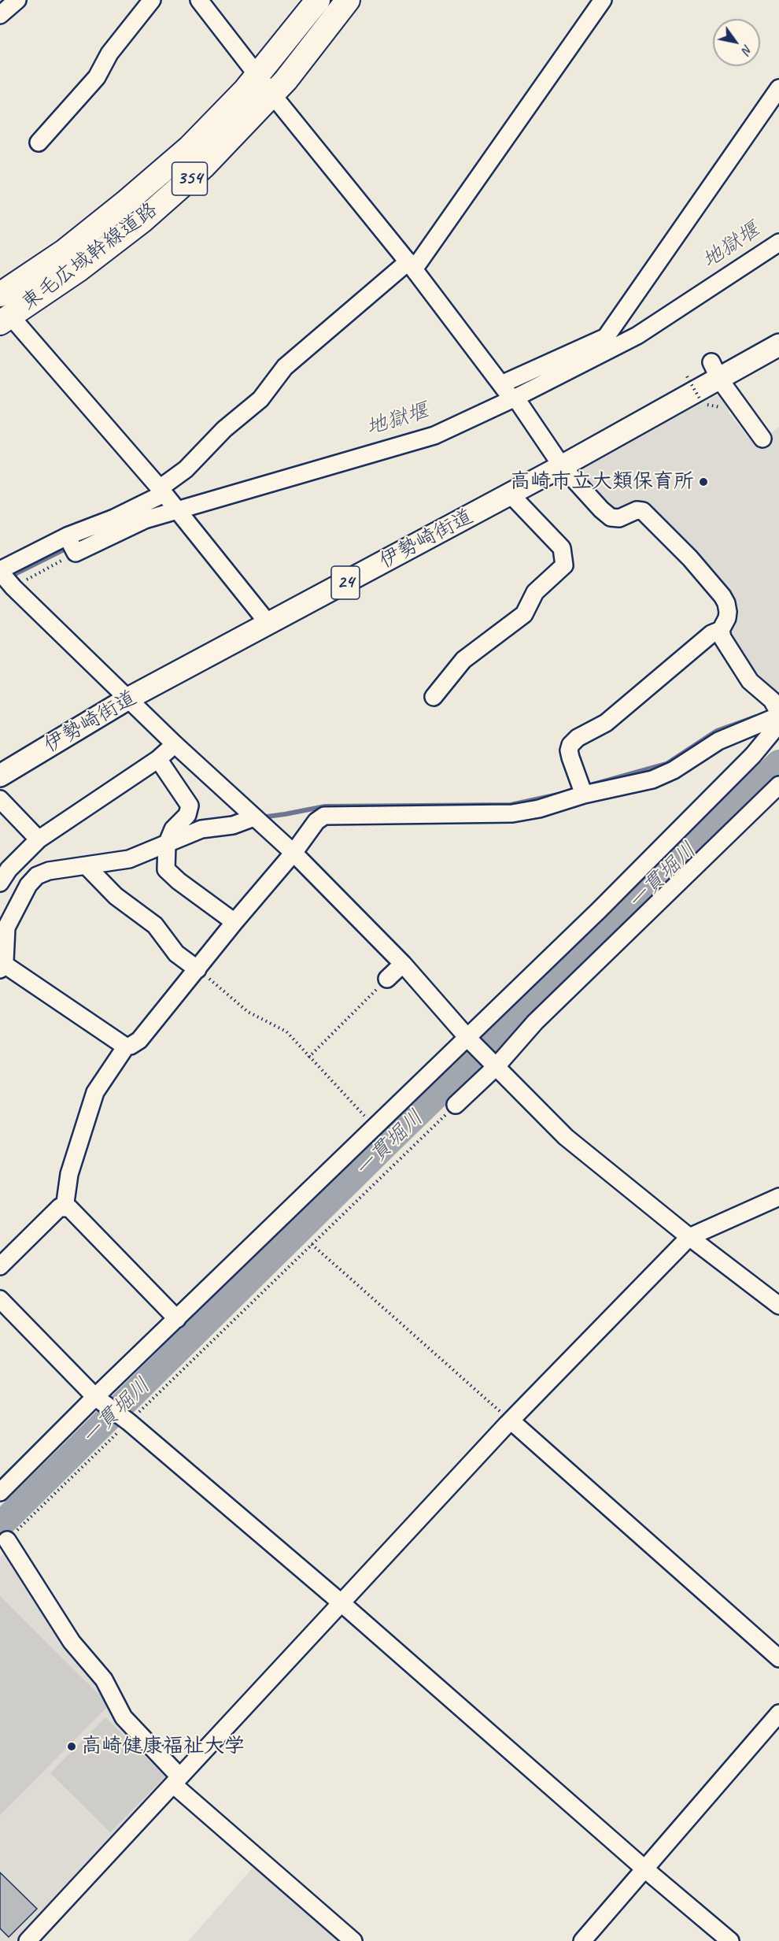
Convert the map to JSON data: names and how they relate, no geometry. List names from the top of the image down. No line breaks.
{"streets":{"highway":["354","東毛広域幹線道路"],"main road":["伊勢崎街道","24"]},"water":["地獄堰","一貫堀川"],"places":["高崎市立大類保育所","高崎健康福祉大学"],"north":"bottom right"}
